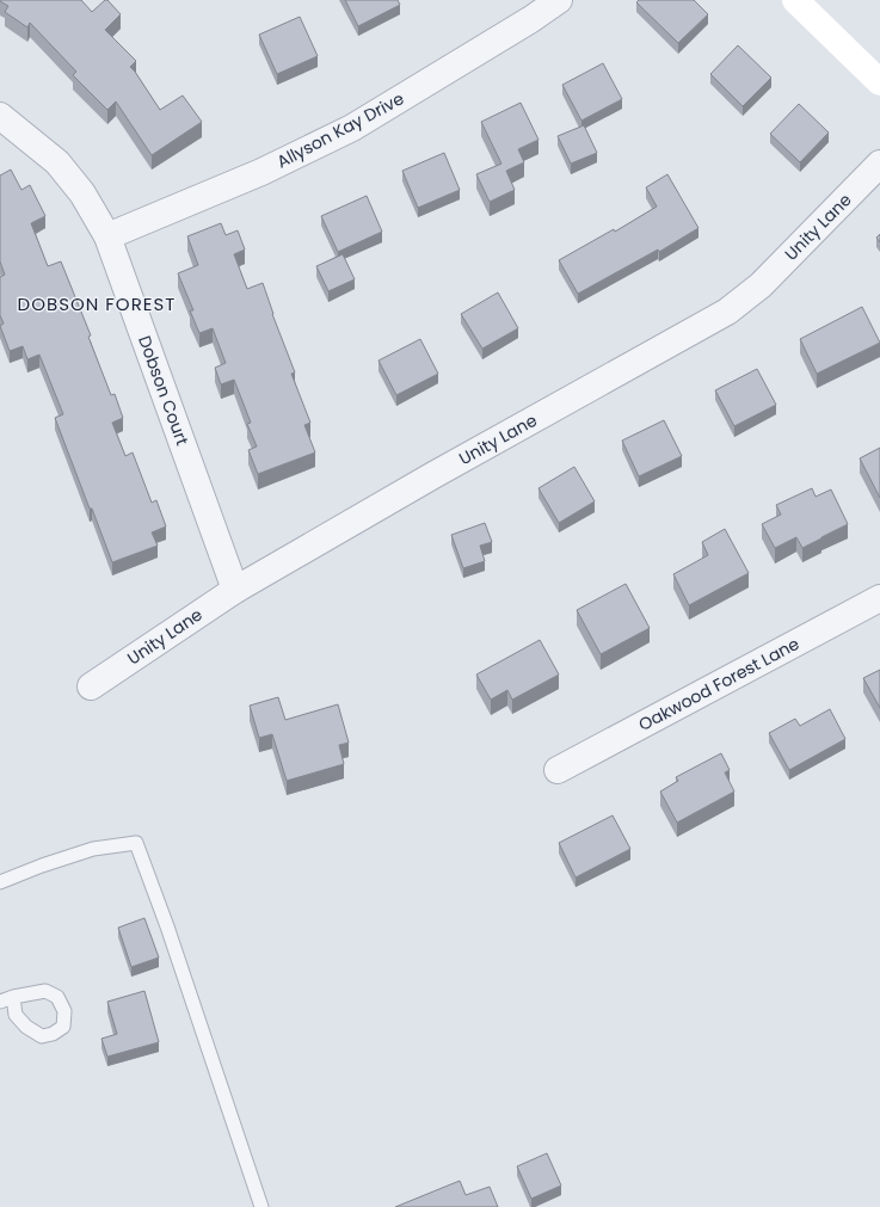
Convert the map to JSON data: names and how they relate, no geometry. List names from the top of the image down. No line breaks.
{"streets":{"street":["Allyson Kay Drive","Unity Lane","Dobson Court","Oakwood Forest Lane"]},"crossings":[["Allyson Kay Drive","Dobson Court"],["Unity Lane","Dobson Court"]],"districts":["DOBSON FOREST"]}
